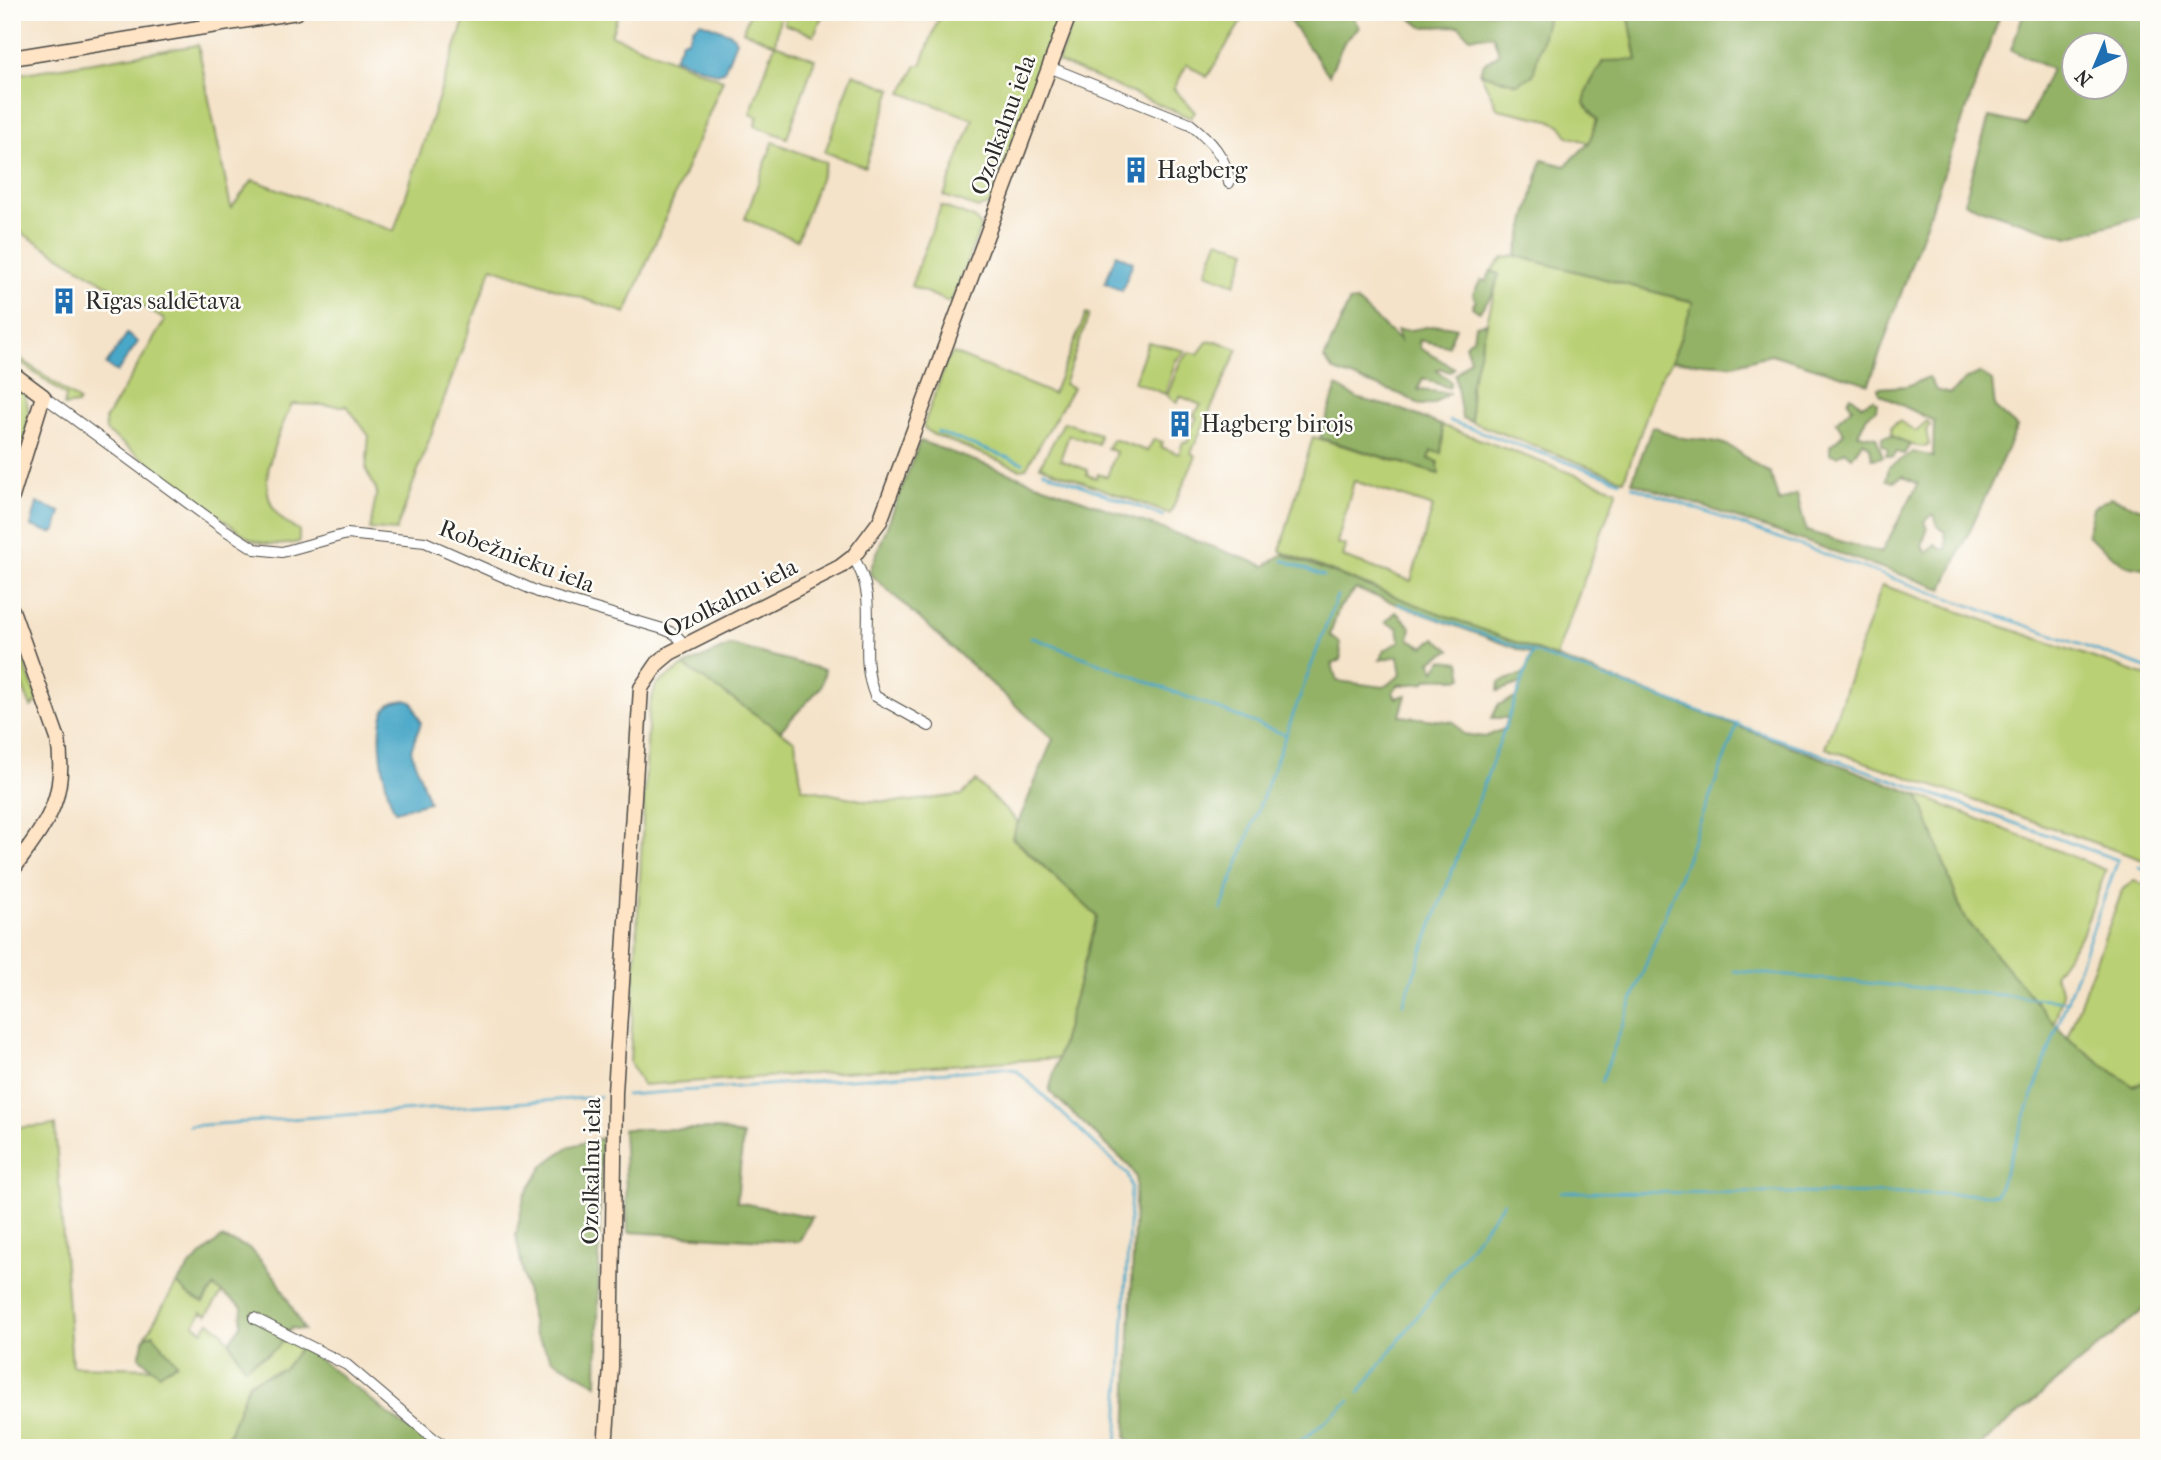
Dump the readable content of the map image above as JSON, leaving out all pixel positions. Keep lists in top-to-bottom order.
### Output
{
  "streets": {
    "street": ["Ozolkalnu iela", "Robežnieku iela"]
  },
  "crossings": [
    ["Ozolkalnu iela", "Robežnieku iela"]
  ],
  "places": {
    "building": ["Hagberg", "Rīgas saldētava", "Hagberg birojs"]
  },
  "north": "bottom left"
}
